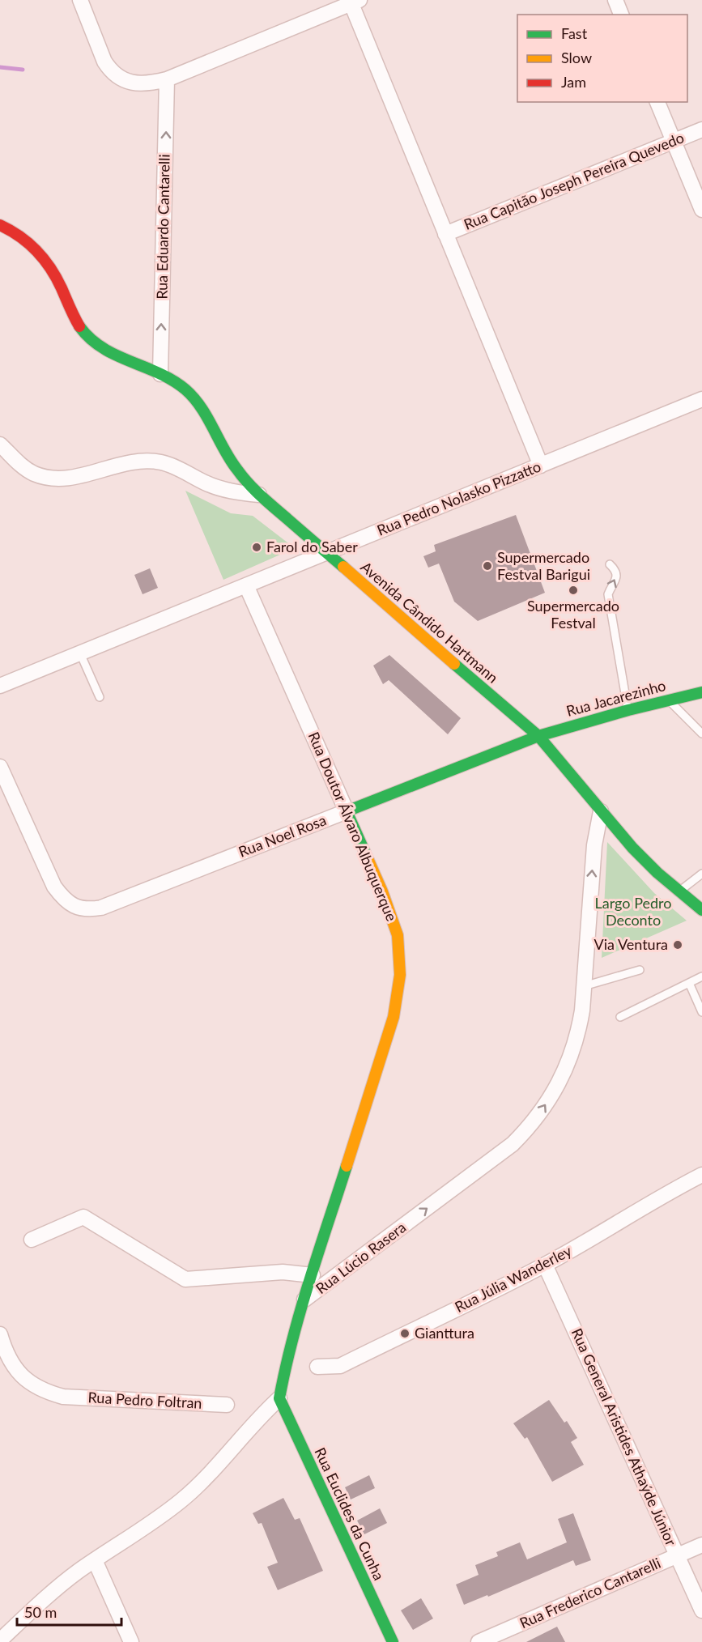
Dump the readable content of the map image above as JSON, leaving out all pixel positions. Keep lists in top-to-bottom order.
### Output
{
  "streets": {
    "main road": [
      "Avenida Cândido Hartmann",
      "Rua Jacarezinho",
      "Rua Doutor Álvaro Albuquerque",
      "Rua Noel Rosa",
      "Rua Lúcio Rasera",
      "Rua Euclides da Cunha"
    ],
    "street": [
      "Rua Capitão Joseph Pereira Quevedo",
      "Rua Eduardo Cantarelli",
      "Rua Pedro Nolasko Pizzatto",
      "Rua Júlia Wanderley",
      "Rua Pedro Foltran",
      "Rua General Aristides Athaýde Júnior",
      "Rua Frederico Cantarelli"
    ]
  },
  "crossings": [
    ["Rua Eduardo Cantarelli", "Avenida Cândido Hartmann"],
    ["Rua Pedro Nolasko Pizzatto", "Avenida Cândido Hartmann"],
    ["Rua Pedro Nolasko Pizzatto", "Rua Doutor Álvaro Albuquerque"],
    ["Avenida Cândido Hartmann", "Rua Jacarezinho"],
    ["Avenida Cândido Hartmann", "Rua Noel Rosa"],
    ["Avenida Cândido Hartmann", "Rua Lúcio Rasera"],
    ["Rua Jacarezinho", "Rua Noel Rosa"],
    ["Rua Doutor Álvaro Albuquerque", "Rua Noel Rosa"],
    ["Rua Doutor Álvaro Albuquerque", "Rua Lúcio Rasera"],
    ["Rua Lúcio Rasera", "Rua Euclides da Cunha"],
    ["Rua Júlia Wanderley", "Rua General Aristides Athaýde Júnior"],
    ["Rua General Aristides Athaýde Júnior", "Rua Frederico Cantarelli"]
  ],
  "one_way": ["Rua Eduardo Cantarelli", "Rua Lúcio Rasera"],
  "parks": ["Largo Pedro Deconto"],
  "places": [
    "Farol do Saber",
    "Supermercado Festval Barigui",
    "Supermercado Festval",
    "Via Ventura",
    "Gianttura"
  ],
  "legend": ["Fast", "Slow", "Jam"],
  "scale_bar": "50 m"
}
